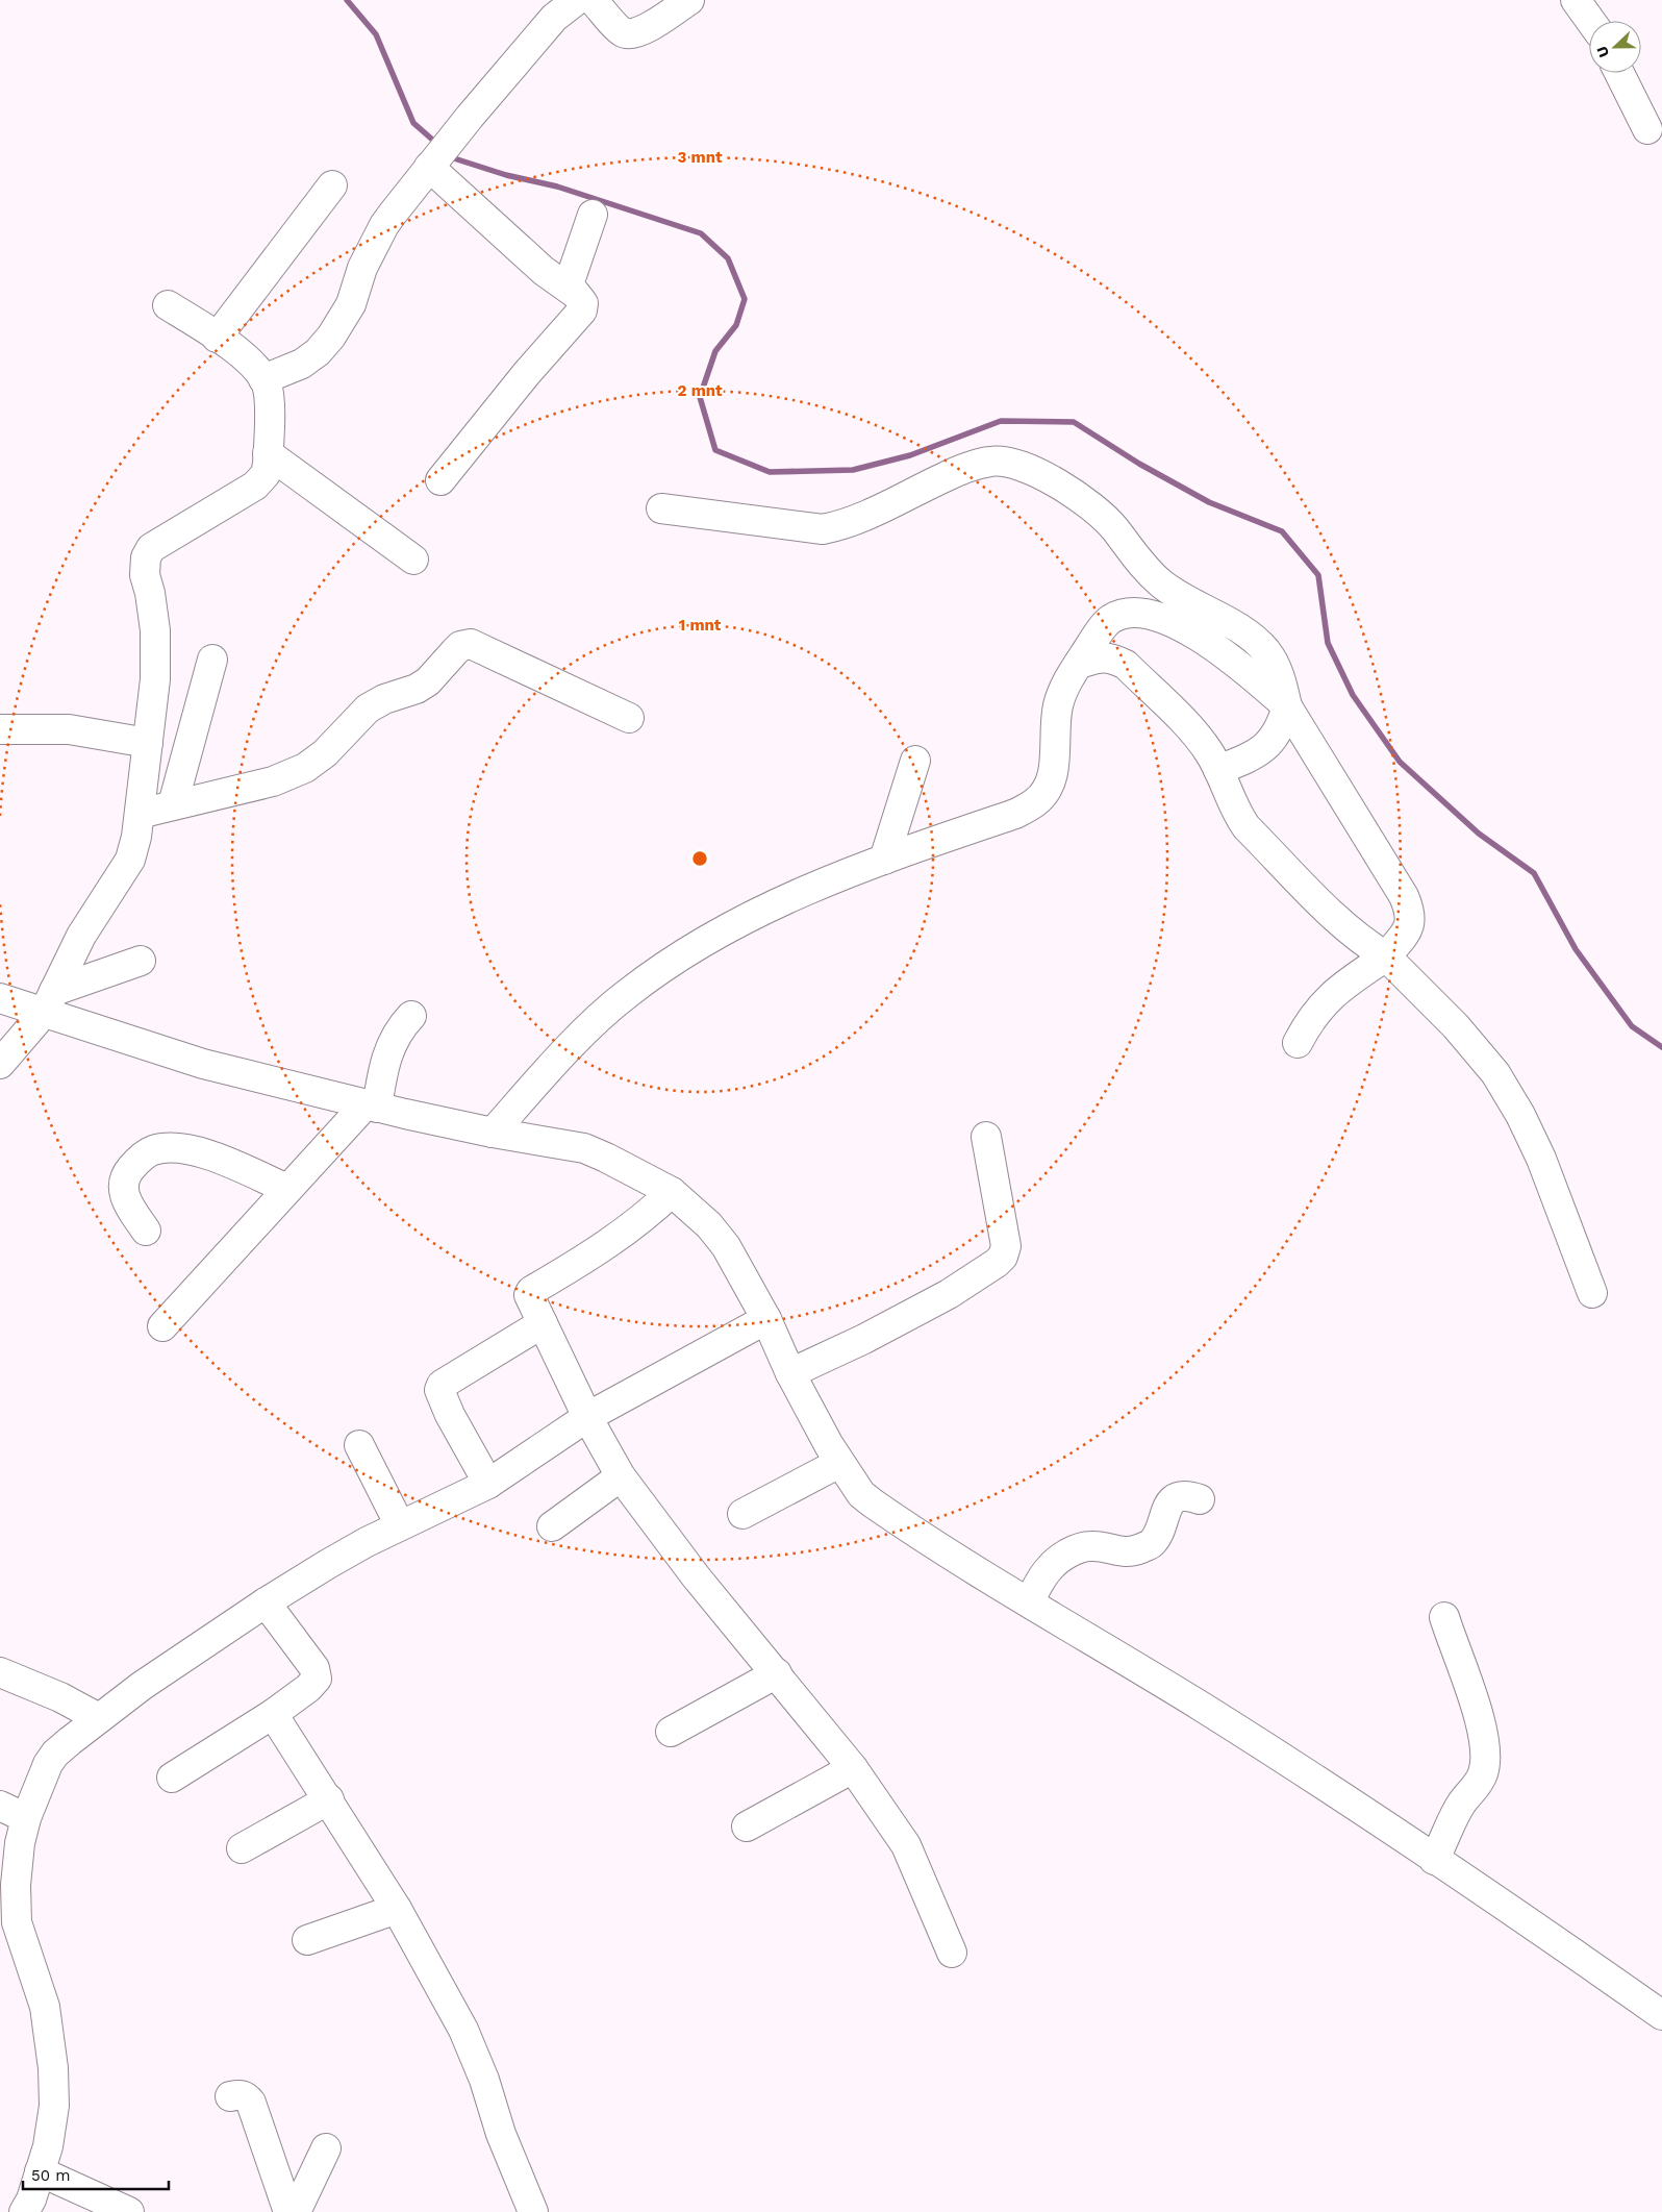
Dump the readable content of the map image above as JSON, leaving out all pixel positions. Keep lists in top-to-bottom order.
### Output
{
  "scale_bar": "50 m",
  "north": "left",
  "rings": ["3 mnt", "2 mnt", "1 mnt"]
}
